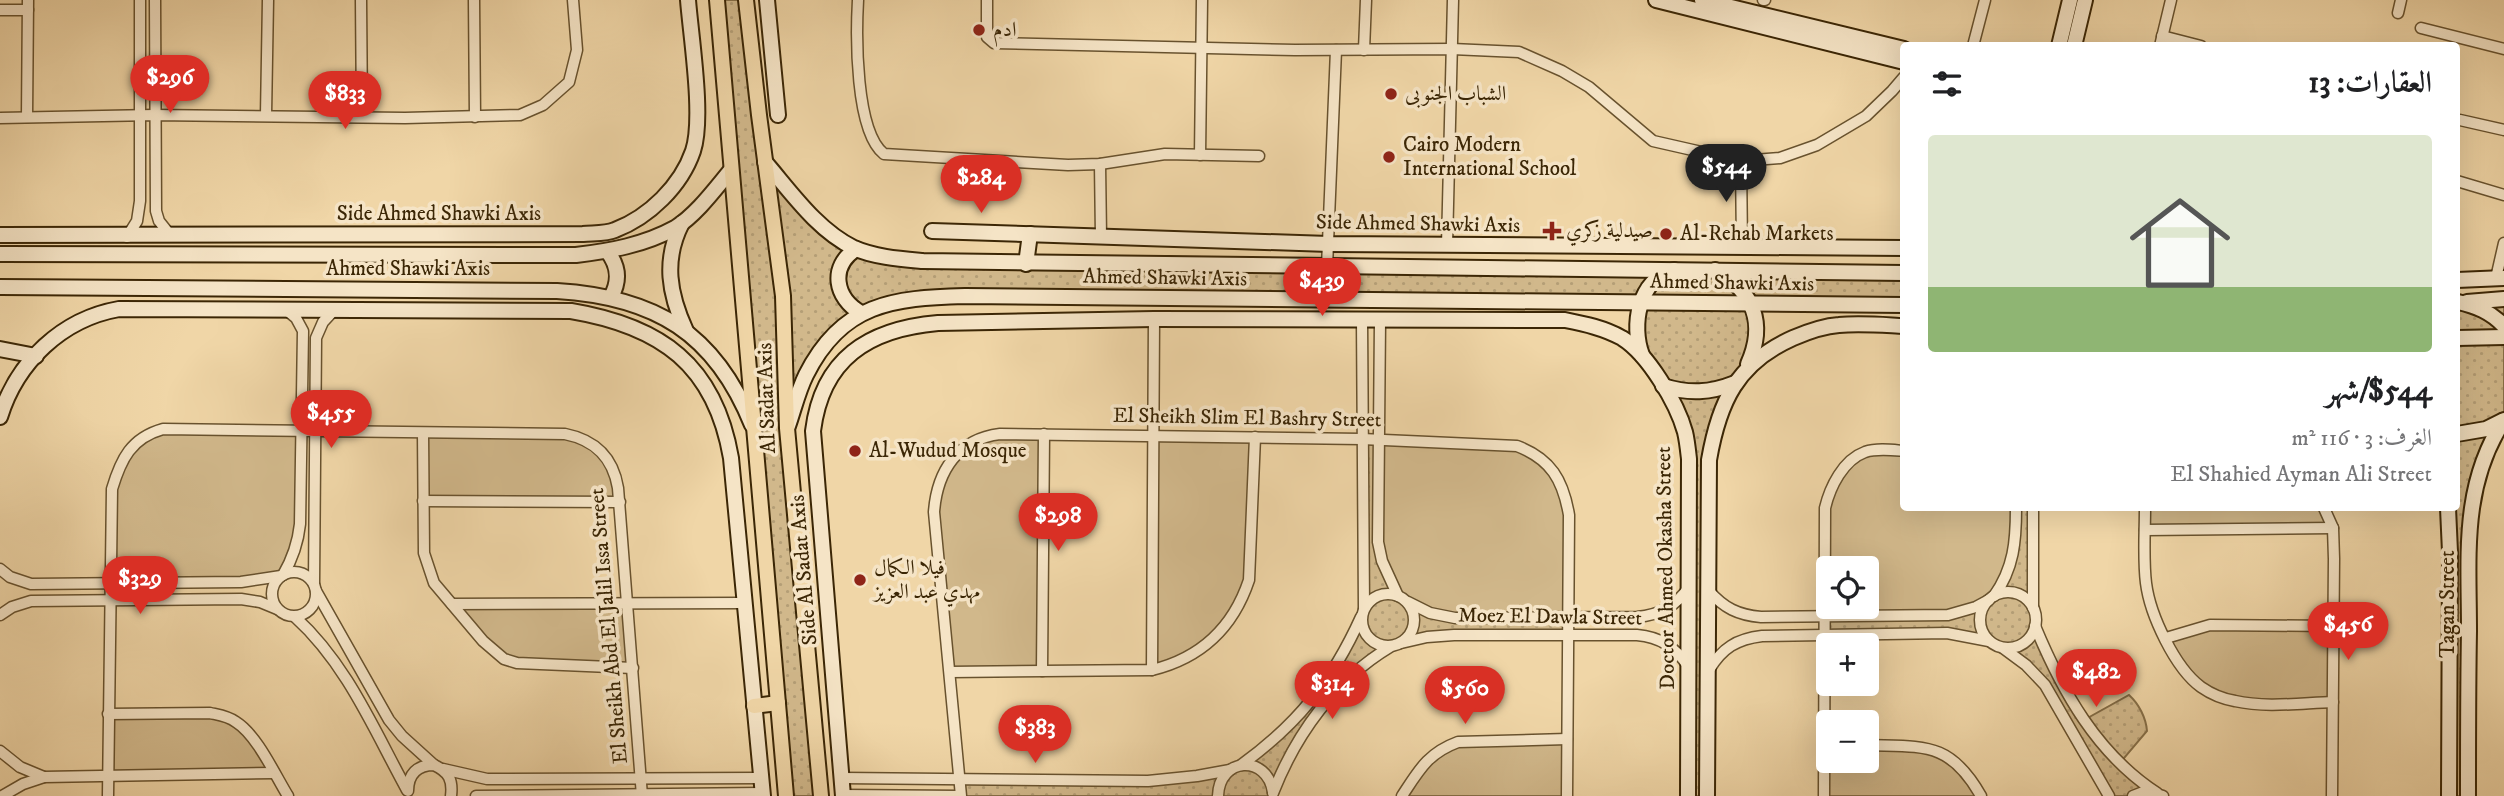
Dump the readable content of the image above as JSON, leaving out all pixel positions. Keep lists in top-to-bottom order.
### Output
{
  "streets": {
    "main road": ["Al Sadat Axis"],
    "street": [
      "Side Ahmed Shawki Axis",
      "Ahmed Shawki Axis",
      "El Sheikh Slim El Bashry Street",
      "Doctor Ahmed Okasha Street",
      "Side Al Sadat Axis",
      "Tagan Street",
      "Moez El Dawla Street",
      "El Sheikh Abd El Jalil Issa Street"
    ]
  },
  "crossings": [
    ["Ahmed Shawki Axis", "Al Sadat Axis"],
    ["Ahmed Shawki Axis", "Doctor Ahmed Okasha Street"],
    ["El Sheikh Slim El Bashry Street", "Moez El Dawla Street"],
    ["Doctor Ahmed Okasha Street", "Moez El Dawla Street"]
  ],
  "places": {
    "other": [
      "ادم",
      "الشباب الجنوبى",
      "Cairo Modern International School",
      "Al-Rehab Markets",
      "Al-Wudud Mosque",
      "فيلا الكمال مهدي عبد العزيز"
    ],
    "health": ["صيدلية زكري"]
  },
  "page": {
    "heading": "العقارات: 13",
    "price": [
      "$296",
      "$833",
      "$544",
      "$284",
      "$439",
      "$455",
      "$298",
      "$329",
      "$456",
      "$482",
      "$314",
      "$560",
      "$383"
    ],
    "list": [
      {
        "name": "$544/شهر",
        "note": "الغرف: 3 · 116 m² · El Shahied Ayman Ali Street"
      }
    ],
    "map_buttons": ["+", "−"]
  }
}
